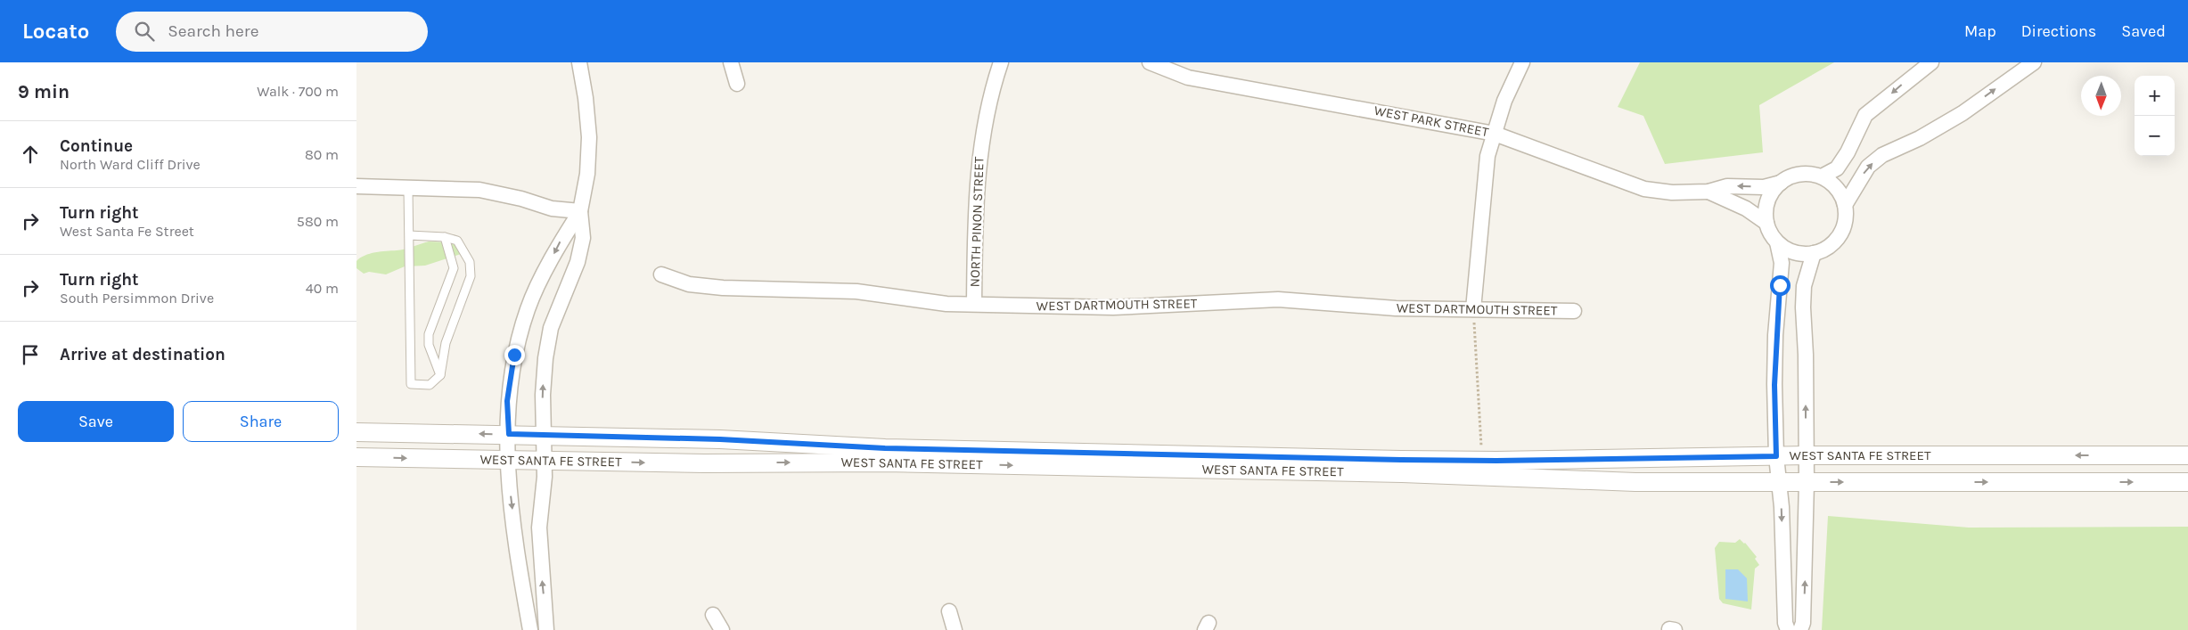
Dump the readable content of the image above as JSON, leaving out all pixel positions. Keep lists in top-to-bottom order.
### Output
{
  "streets": {
    "street": [
      "WEST PARK STREET",
      "NORTH PINON STREET",
      "WEST DARTMOUTH STREET",
      "WEST SANTA FE STREET"
    ]
  },
  "crossings": [
    ["NORTH PINON STREET", "WEST DARTMOUTH STREET"]
  ],
  "north": "bottom",
  "page": {
    "header": "Locato",
    "search": "Search here",
    "nav": ["Map", "Directions", "Saved"],
    "heading": ["9 min", "Walk · 700 m"],
    "map_buttons": ["+", "−"],
    "list": [
      ["Continue", "North Ward Cliff Drive", "80 m"],
      ["Turn right", "West Santa Fe Street", "580 m"],
      ["Turn right", "South Persimmon Drive", "40 m"],
      "Arrive at destination"
    ],
    "buttons": ["Save", "Share"]
  }
}
